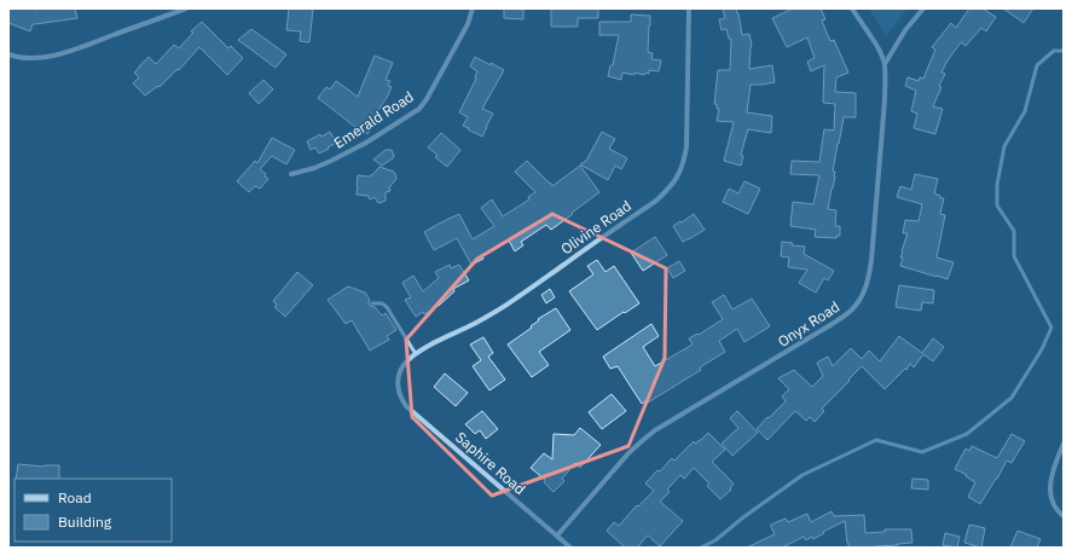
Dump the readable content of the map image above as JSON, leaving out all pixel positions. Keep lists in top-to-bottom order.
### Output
{
  "streets": {
    "street": [
      "Emerald Road",
      "Olivine Road",
      "Onyx Road",
      "Saphire Road"
    ]
  },
  "crossings": [
    ["Olivine Road", "Saphire Road"],
    ["Onyx Road", "Saphire Road"]
  ],
  "legend": ["Road", "Building"]
}
